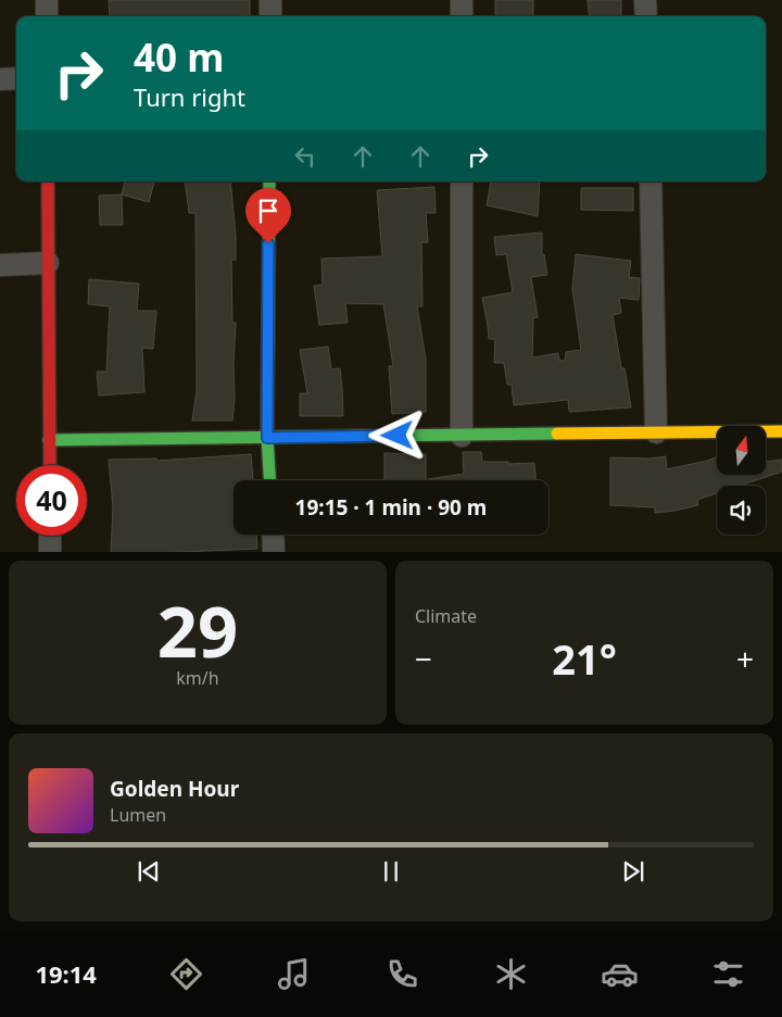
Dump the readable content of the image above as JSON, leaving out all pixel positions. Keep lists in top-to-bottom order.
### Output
{
  "north": "top",
  "page": {
    "turn": ["40 m", "Turn right"],
    "limit": "40",
    "trip": "19:15 · 1 min · 90 m",
    "tile": [
      ["29", "km/h"],
      "Climate"
    ],
    "heat": ["−", "21°", "+"],
    "song": ["Golden Hour", "Lumen"],
    "tabs": "19:14"
  }
}
